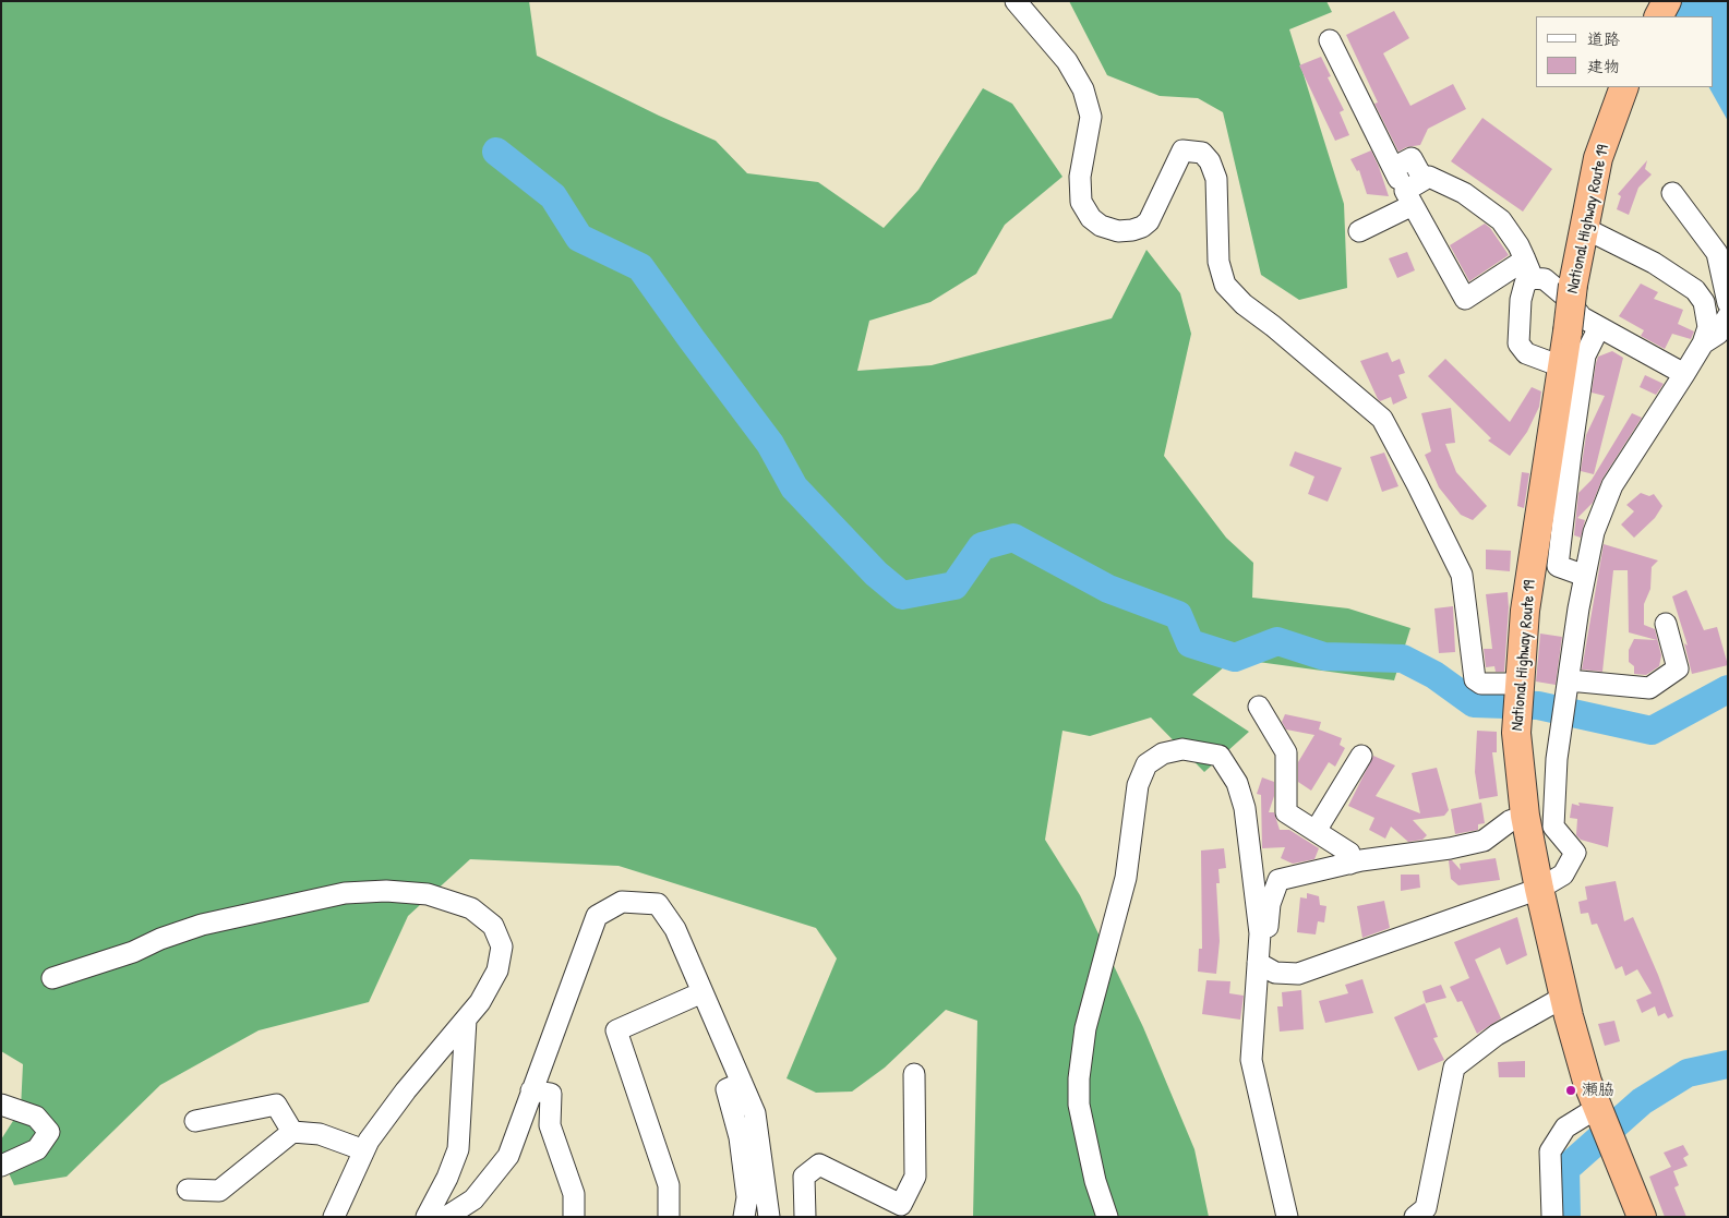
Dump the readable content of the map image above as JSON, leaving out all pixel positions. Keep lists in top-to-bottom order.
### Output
{
  "streets": {
    "highway": ["National Highway Route 19"]
  },
  "places": ["瀬脇"],
  "legend": ["道路", "建物"]
}
